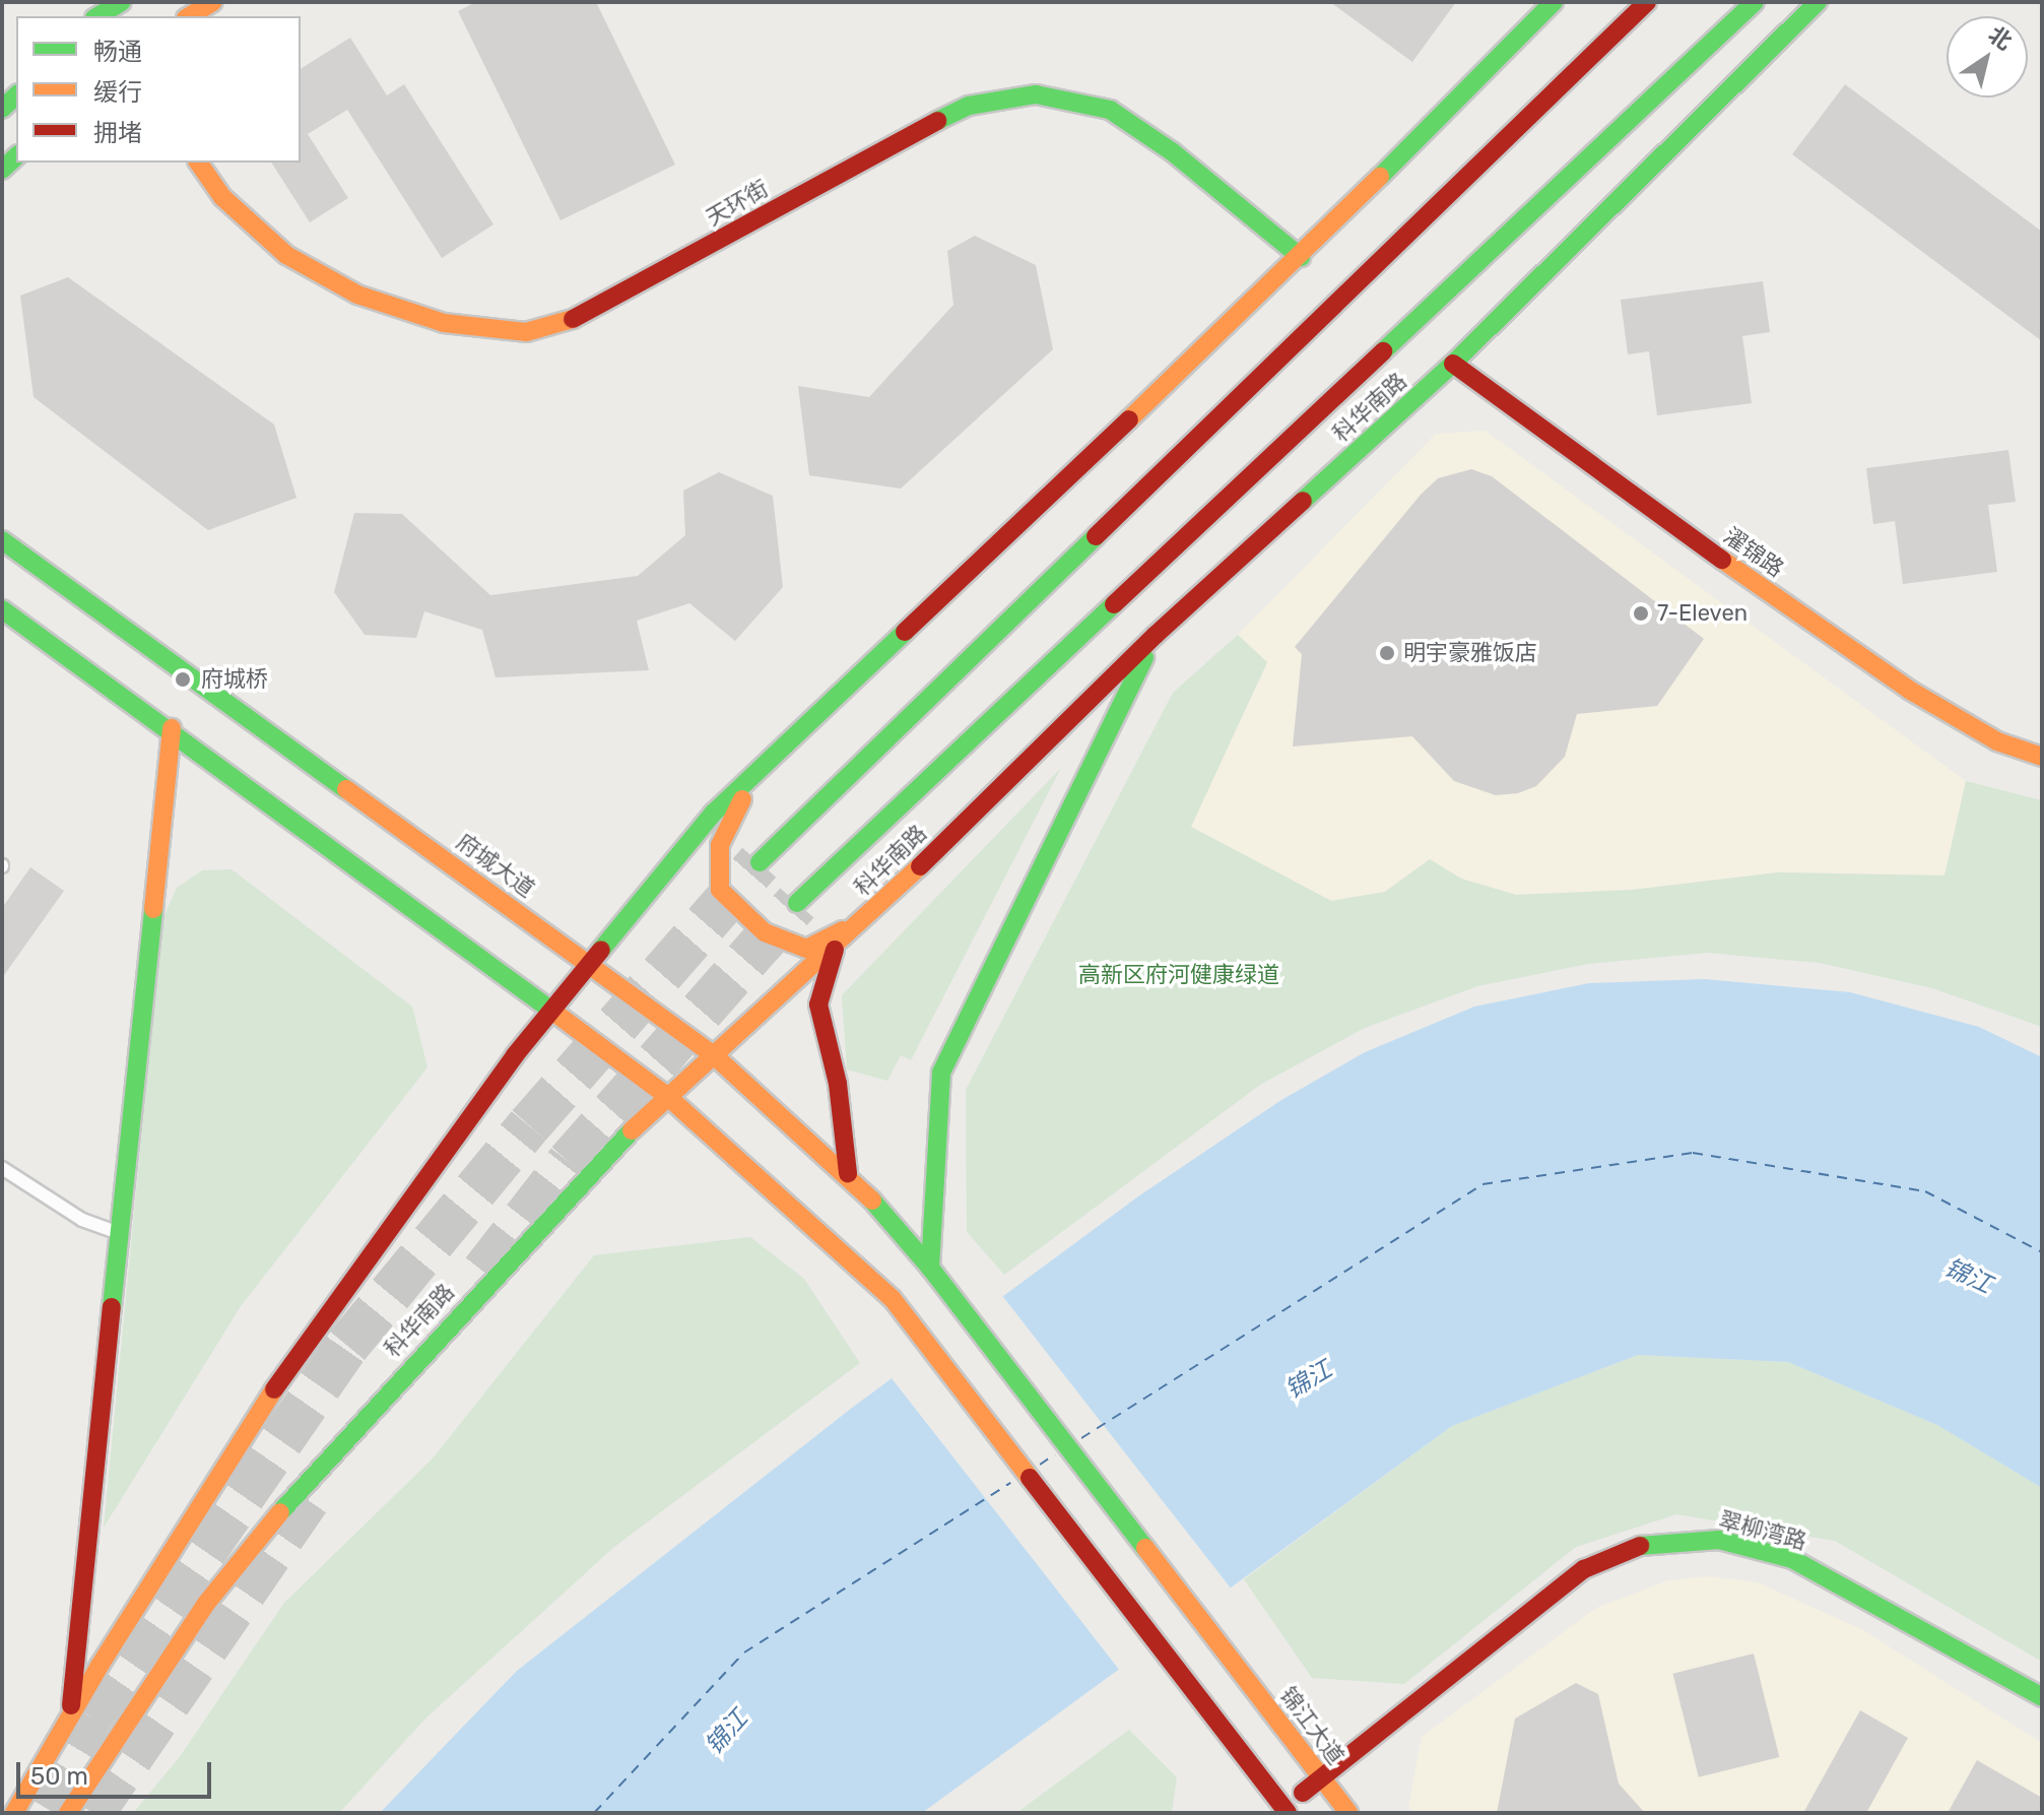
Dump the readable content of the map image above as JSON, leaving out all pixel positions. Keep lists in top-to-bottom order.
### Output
{
  "streets": {
    "main road": [
      "天环街",
      "科华南路",
      "濯锦路",
      "府城大道",
      "翠柳湾路",
      "锦江大道"
    ]
  },
  "crossings": [
    ["科华南路", "濯锦路"],
    ["科华南路", "府城大道"],
    ["府城大道", "锦江大道"],
    ["翠柳湾路", "锦江大道"]
  ],
  "water": ["锦江"],
  "parks": ["高新区府河健康绿道"],
  "places": ["7-Eleven", "明宇豪雅饭店", "府城桥"],
  "legend": ["畅通", "缓行", "拥堵"],
  "scale_bar": "50 m",
  "north": "top right"
}
